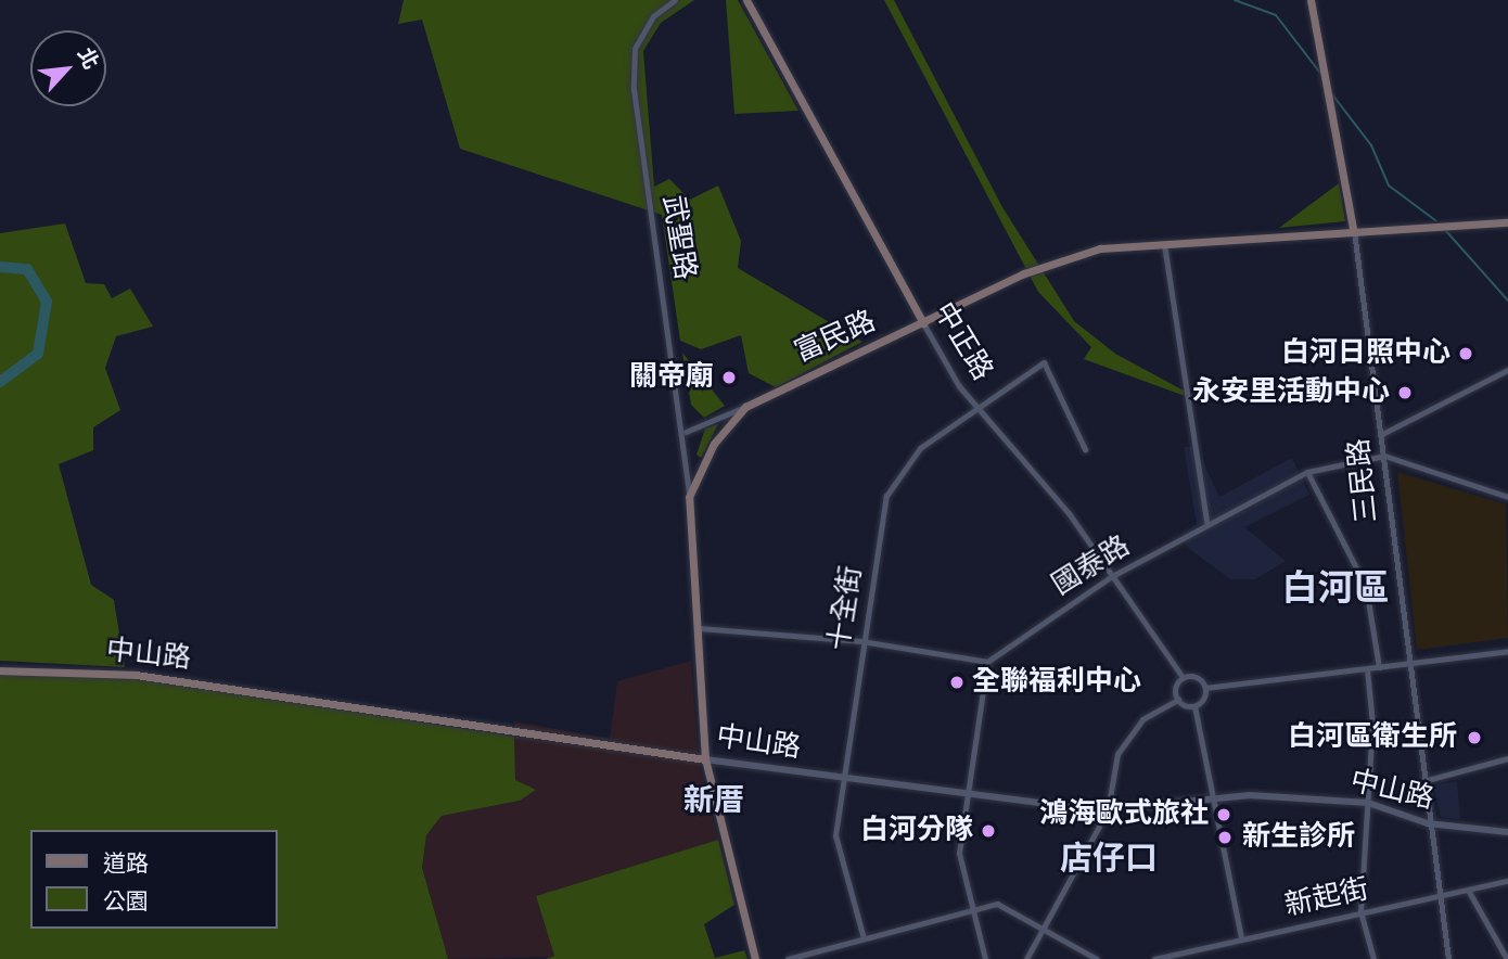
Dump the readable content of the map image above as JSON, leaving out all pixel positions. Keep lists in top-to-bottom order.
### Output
{
  "streets": {
    "main road": [
      "富民路",
      "中正路",
      "三民路",
      "中山路"
    ],
    "street": [
      "武聖路",
      "國泰路",
      "十全街",
      "新起街"
    ]
  },
  "crossings": [
    ["武聖路", "富民路"],
    ["富民路", "中正路"],
    ["富民路", "三民路"],
    ["中正路", "國泰路"],
    ["中正路", "十全街"],
    ["三民路", "國泰路"],
    ["三民路", "中山路"],
    ["三民路", "新起街"],
    ["十全街", "中山路"]
  ],
  "districts": ["白河區", "新厝", "店仔口"],
  "places": [
    "白河日照中心",
    "關帝廟",
    "永安里活動中心",
    "全聯福利中心",
    "白河區衛生所",
    "鴻海歐式旅社",
    "白河分隊",
    "新生診所"
  ],
  "legend": ["道路", "公園"],
  "north": "top right"
}
